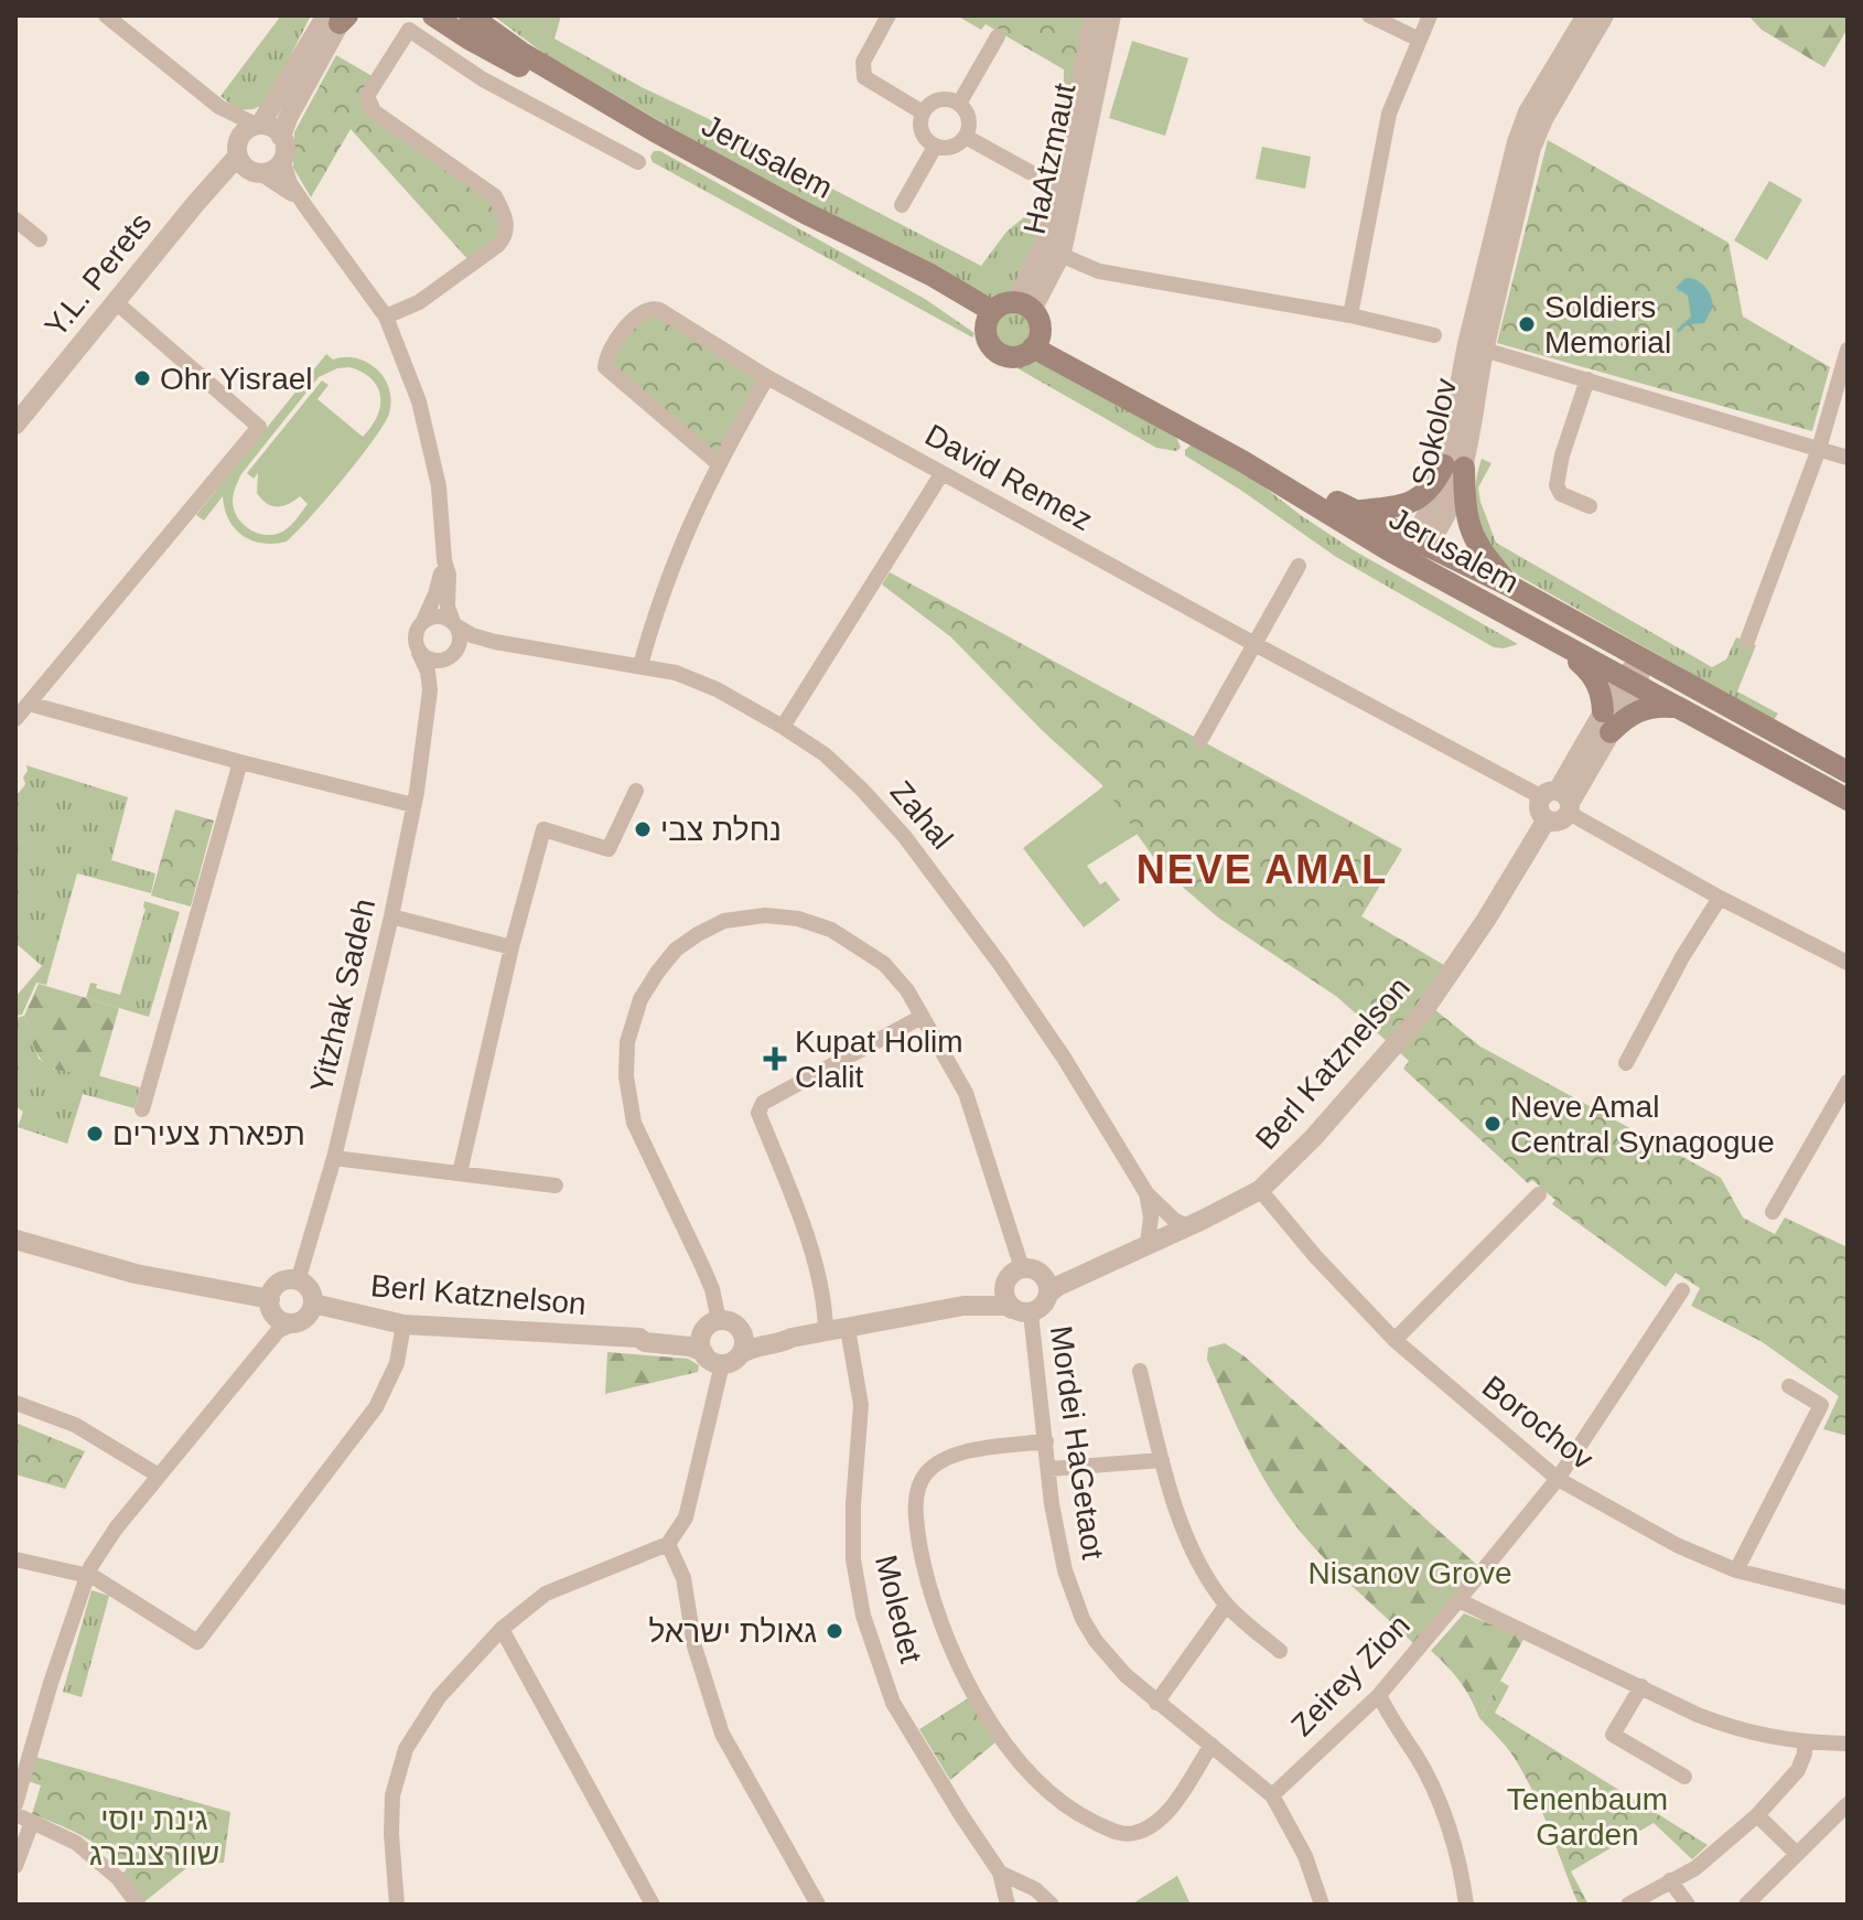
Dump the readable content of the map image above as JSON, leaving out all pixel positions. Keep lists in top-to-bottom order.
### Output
{
  "streets": {
    "main road": ["Jerusalem"],
    "street": [
      "HaAtzmaut",
      "Y.L. Perets",
      "Sokolov",
      "David Remez",
      "Zahal",
      "Yitzhak Sadeh",
      "Berl Katznelson",
      "Borochov",
      "Mordei HaGetaot",
      "Moledet",
      "Zeirey Zion"
    ]
  },
  "crossings": [
    ["Jerusalem", "HaAtzmaut"],
    ["Jerusalem", "Sokolov"],
    ["David Remez", "Berl Katznelson"],
    ["Zahal", "Yitzhak Sadeh"],
    ["Zahal", "Berl Katznelson"],
    ["Yitzhak Sadeh", "Berl Katznelson"],
    ["Berl Katznelson", "Borochov"],
    ["Berl Katznelson", "Mordei HaGetaot"],
    ["Berl Katznelson", "Moledet"],
    ["Borochov", "Zeirey Zion"],
    ["Mordei HaGetaot", "Zeirey Zion"]
  ],
  "districts": ["NEVE AMAL"],
  "parks": ["Nisanov Grove", "Tenenbaum Garden", "גינת יוסי שוורצנברג"],
  "places": {
    "other": [
      "Soldiers Memorial",
      "Ohr Yisrael",
      "נחלת צבי",
      "Neve Amal Central Synagogue",
      "תפארת צעירים",
      "גאולת ישראל"
    ],
    "health": ["Kupat Holim Clalit"]
  }
}
